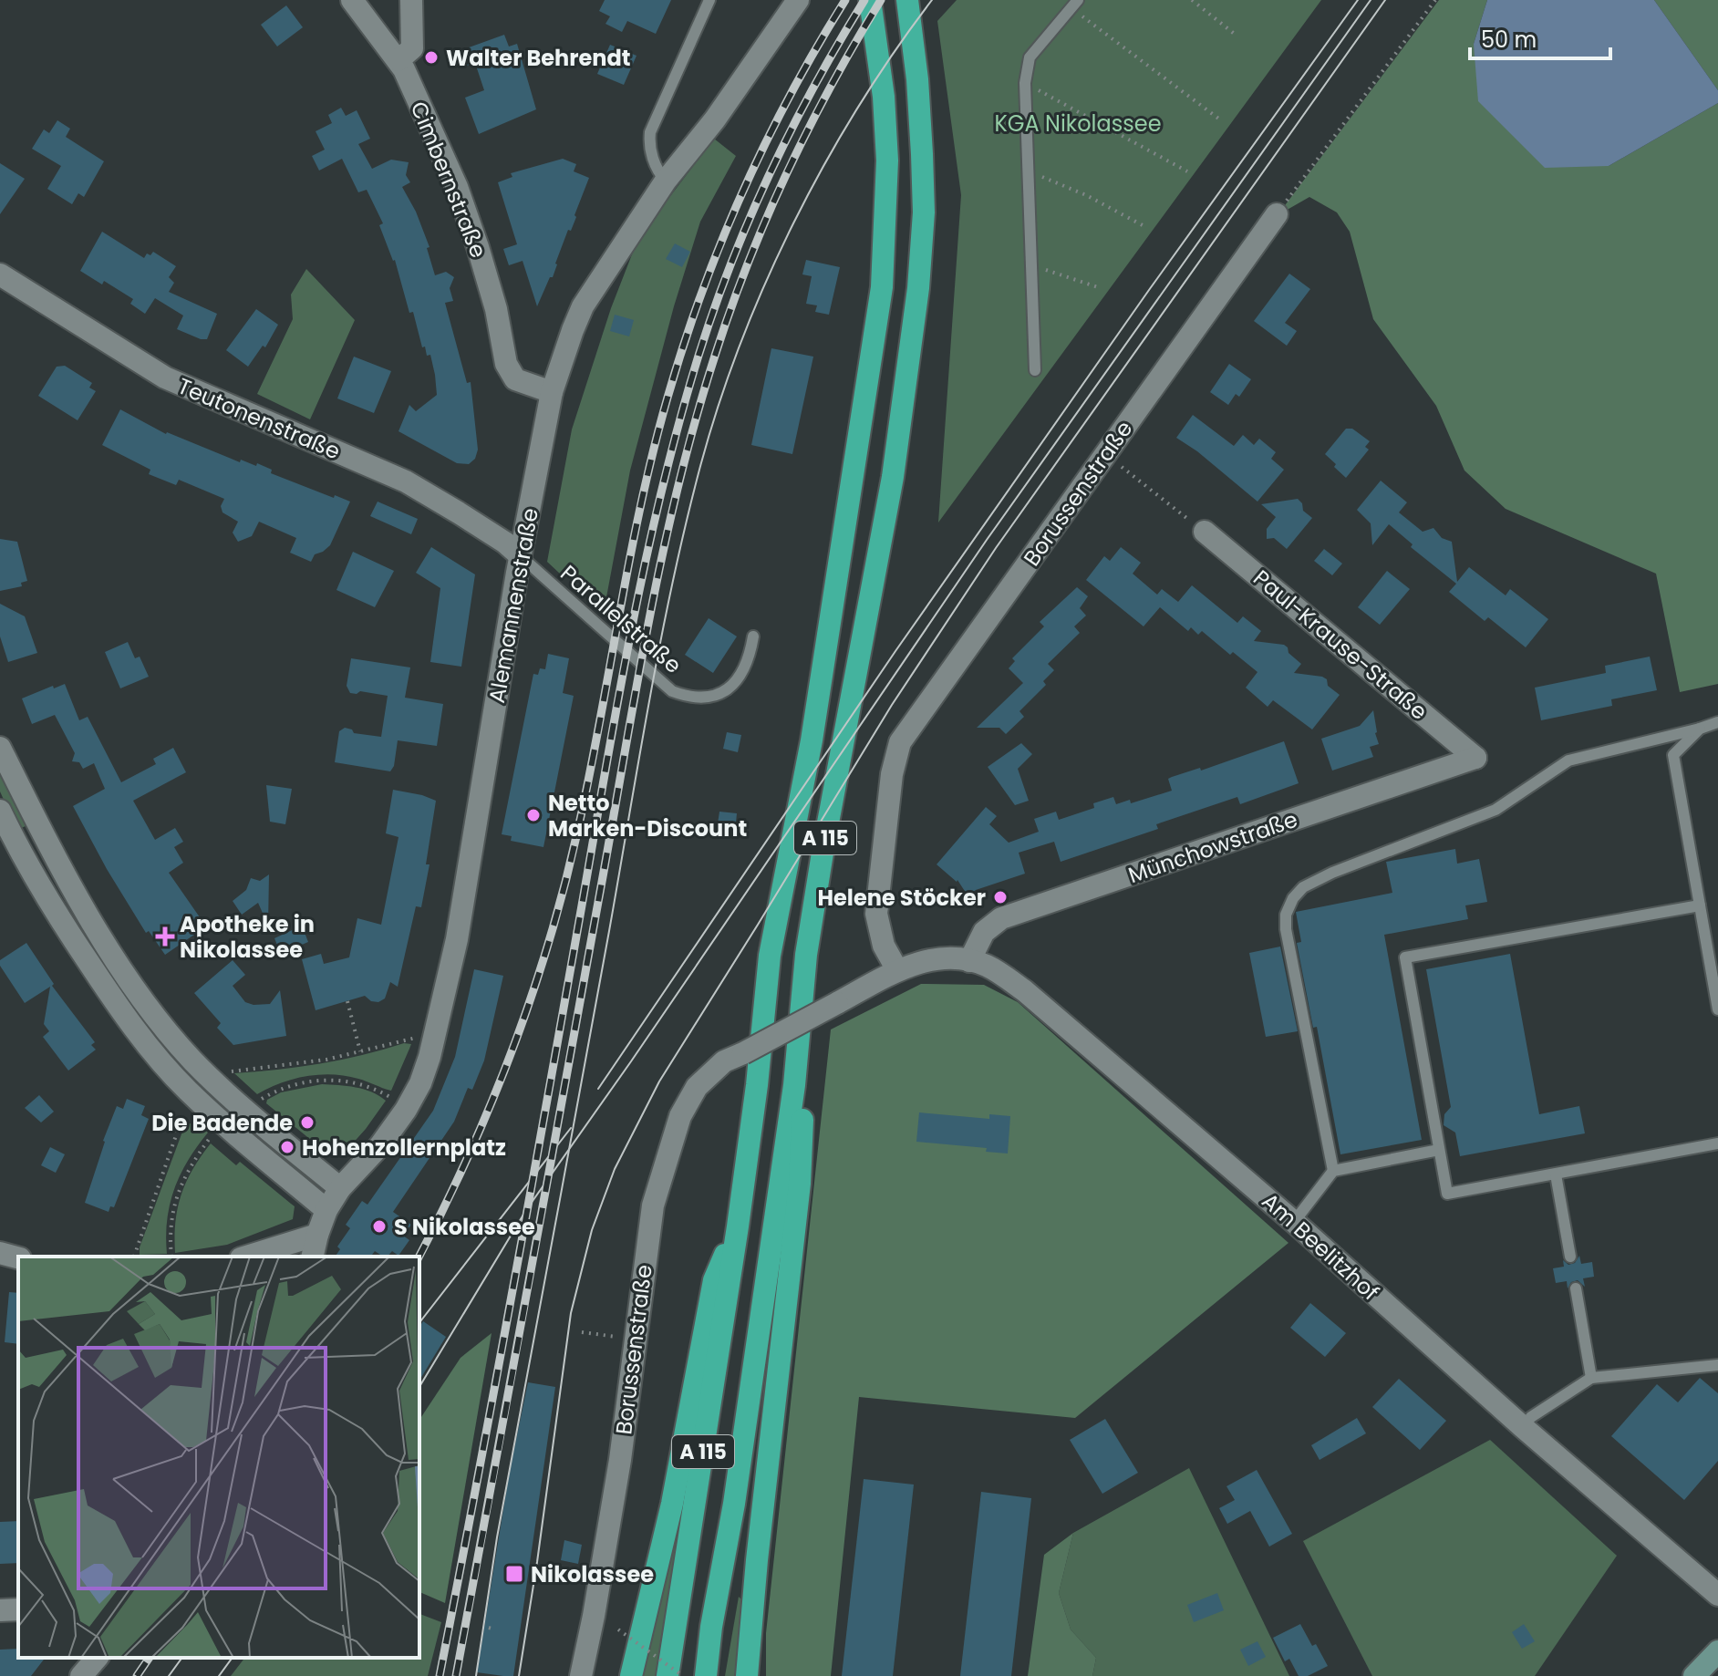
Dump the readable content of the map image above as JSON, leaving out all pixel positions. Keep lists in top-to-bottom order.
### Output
{
  "streets": {
    "highway": ["A 115"],
    "street": [
      "Cimbernstraße",
      "Teutonenstraße",
      "Borussenstraße",
      "Alemannenstraße",
      "Paul-Krause-Straße",
      "Münchowstraße",
      "Am Beelitzhof"
    ],
    "lane": ["Parallelstraße"]
  },
  "crossings": [
    ["Cimbernstraße", "Alemannenstraße"],
    ["Teutonenstraße", "Alemannenstraße"],
    ["Teutonenstraße", "Parallelstraße"],
    ["Borussenstraße", "Am Beelitzhof"],
    ["Alemannenstraße", "Parallelstraße"],
    ["Paul-Krause-Straße", "Münchowstraße"],
    ["Münchowstraße", "Am Beelitzhof"]
  ],
  "parks": ["KGA Nikolassee"],
  "places": {
    "other": [
      "Walter Behrendt",
      "Netto Marken-Discount",
      "Helene Stöcker",
      "Die Badende",
      "Hohenzollernplatz",
      "S Nikolassee"
    ],
    "health": ["Apotheke in Nikolassee"],
    "transit": ["Nikolassee"]
  },
  "scale_bar": "50 m"
}
